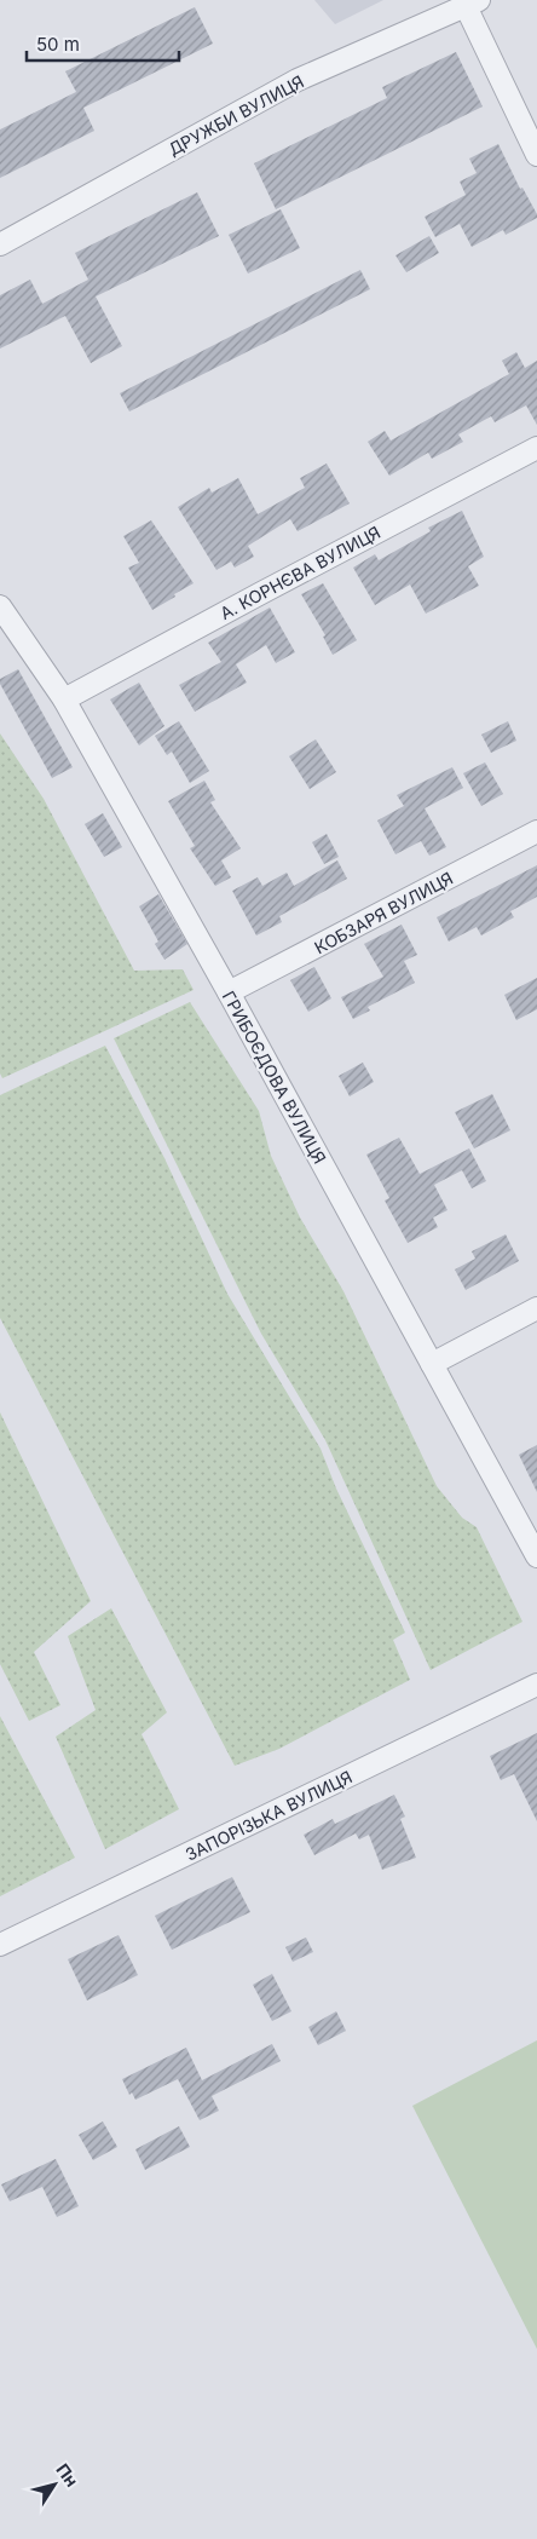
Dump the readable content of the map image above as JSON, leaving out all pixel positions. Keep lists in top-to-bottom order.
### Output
{
  "streets": {
    "street": [
      "ДРУЖБИ ВУЛИЦЯ",
      "А. КОРНЄВА ВУЛИЦЯ",
      "КОБЗАРЯ ВУЛИЦЯ",
      "ГРИБОЄДОВА ВУЛИЦЯ",
      "ЗАПОРІЗЬКА ВУЛИЦЯ"
    ]
  },
  "crossings": [
    ["А. КОРНЄВА ВУЛИЦЯ", "ГРИБОЄДОВА ВУЛИЦЯ"],
    ["КОБЗАРЯ ВУЛИЦЯ", "ГРИБОЄДОВА ВУЛИЦЯ"]
  ],
  "scale_bar": "50 m",
  "north": "top right"
}
